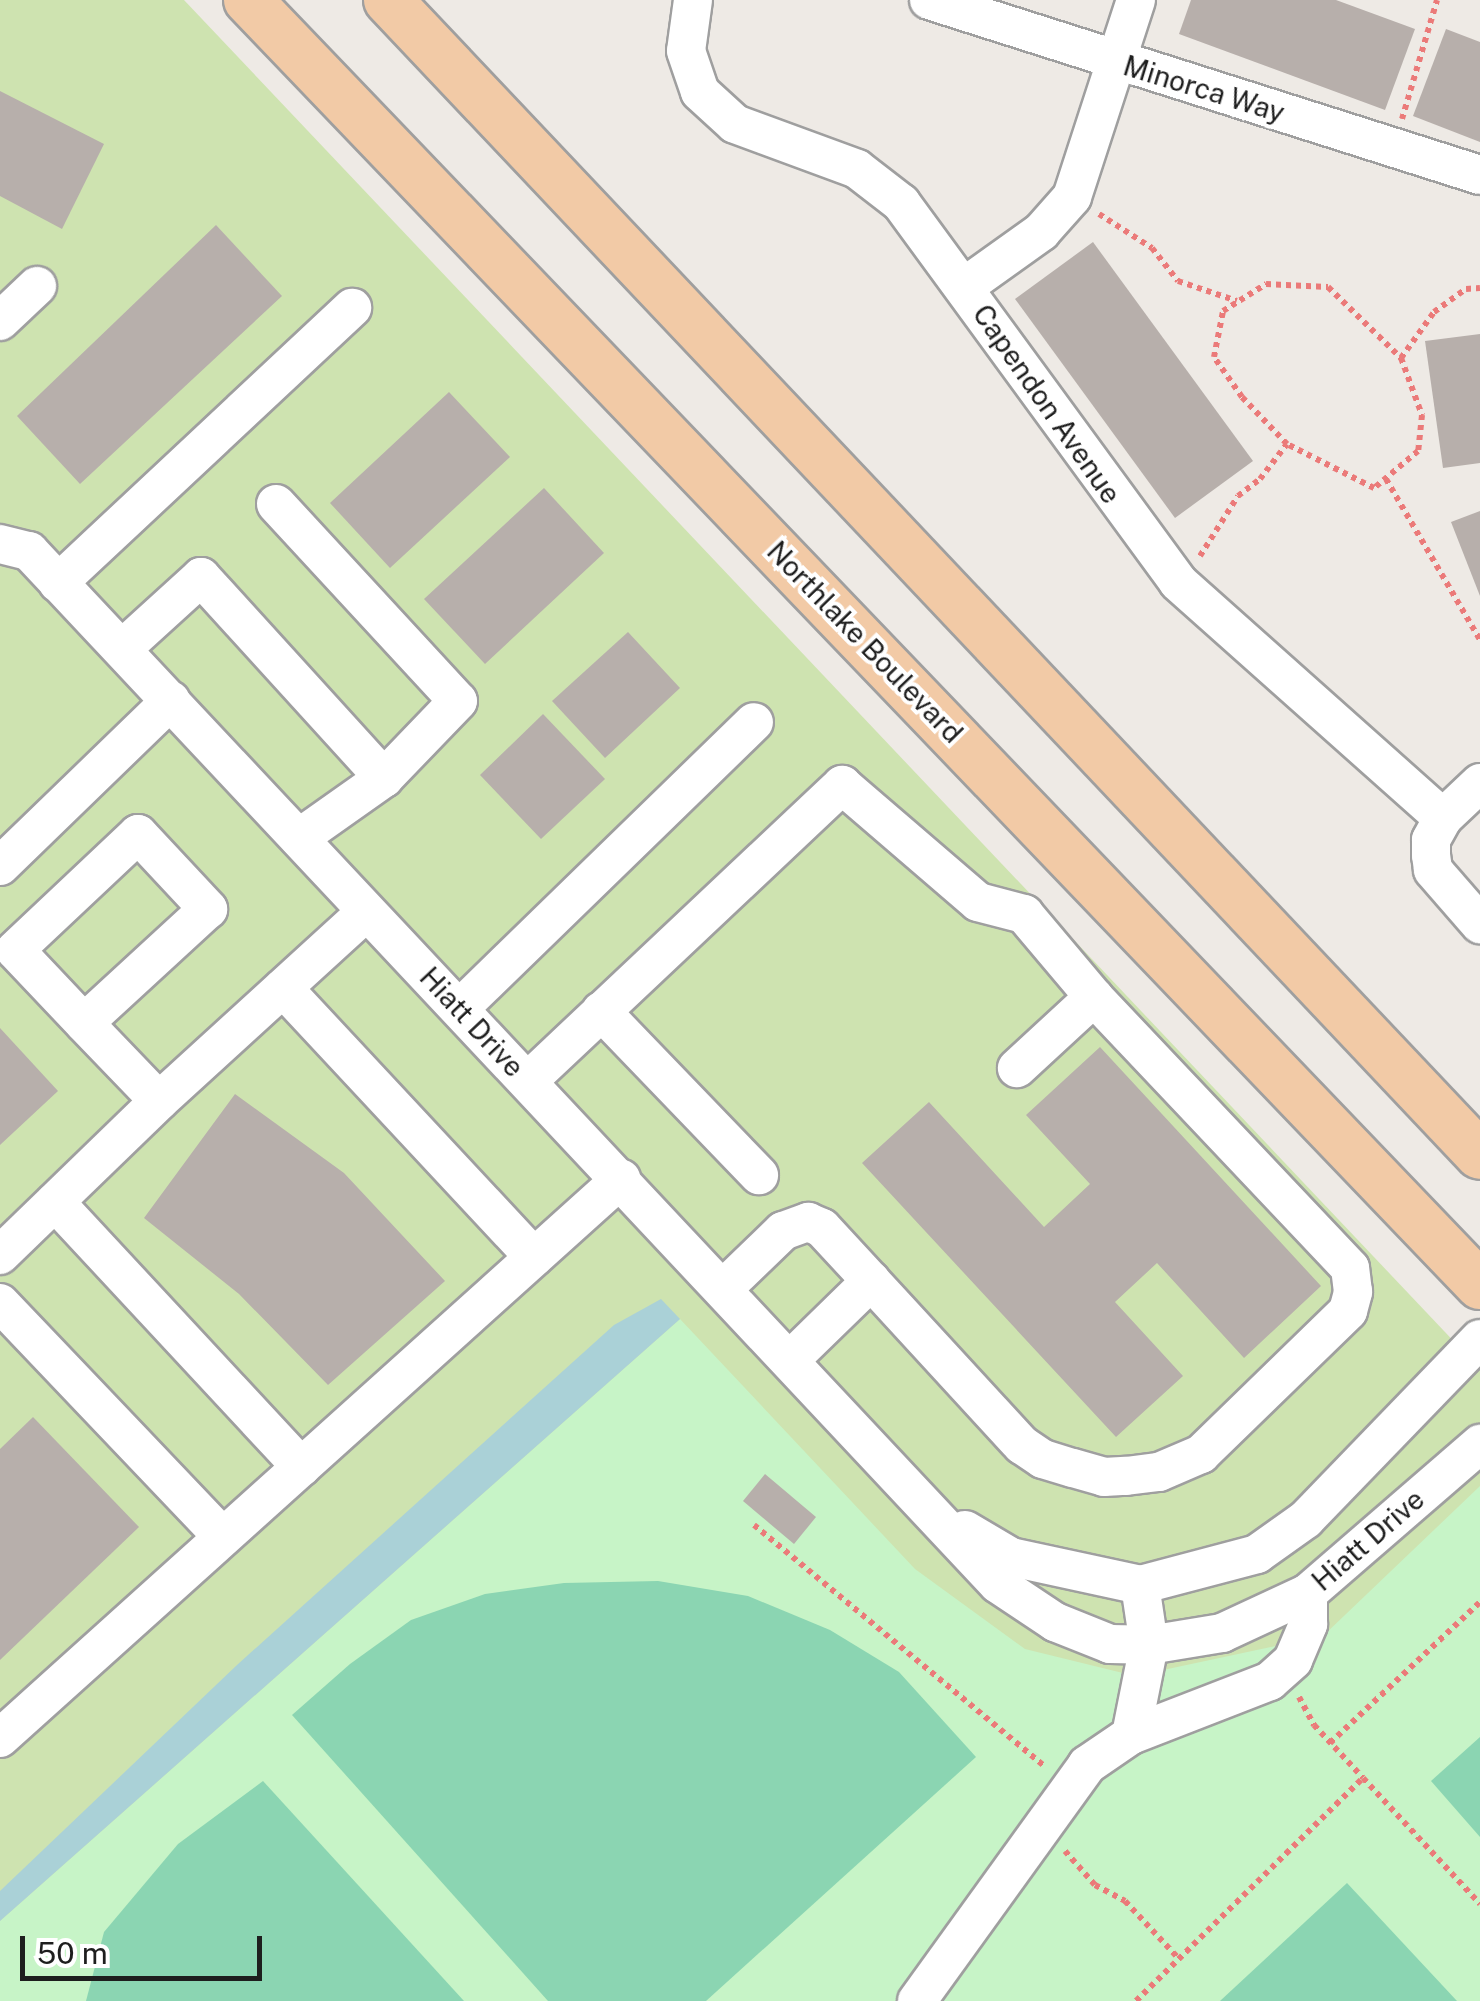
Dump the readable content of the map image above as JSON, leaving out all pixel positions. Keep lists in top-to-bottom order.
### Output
{
  "streets": {
    "main road": ["Northlake Boulevard"],
    "street": ["Minorca Way", "Capendon Avenue", "Hiatt Drive"]
  },
  "scale_bar": "50 m"
}
